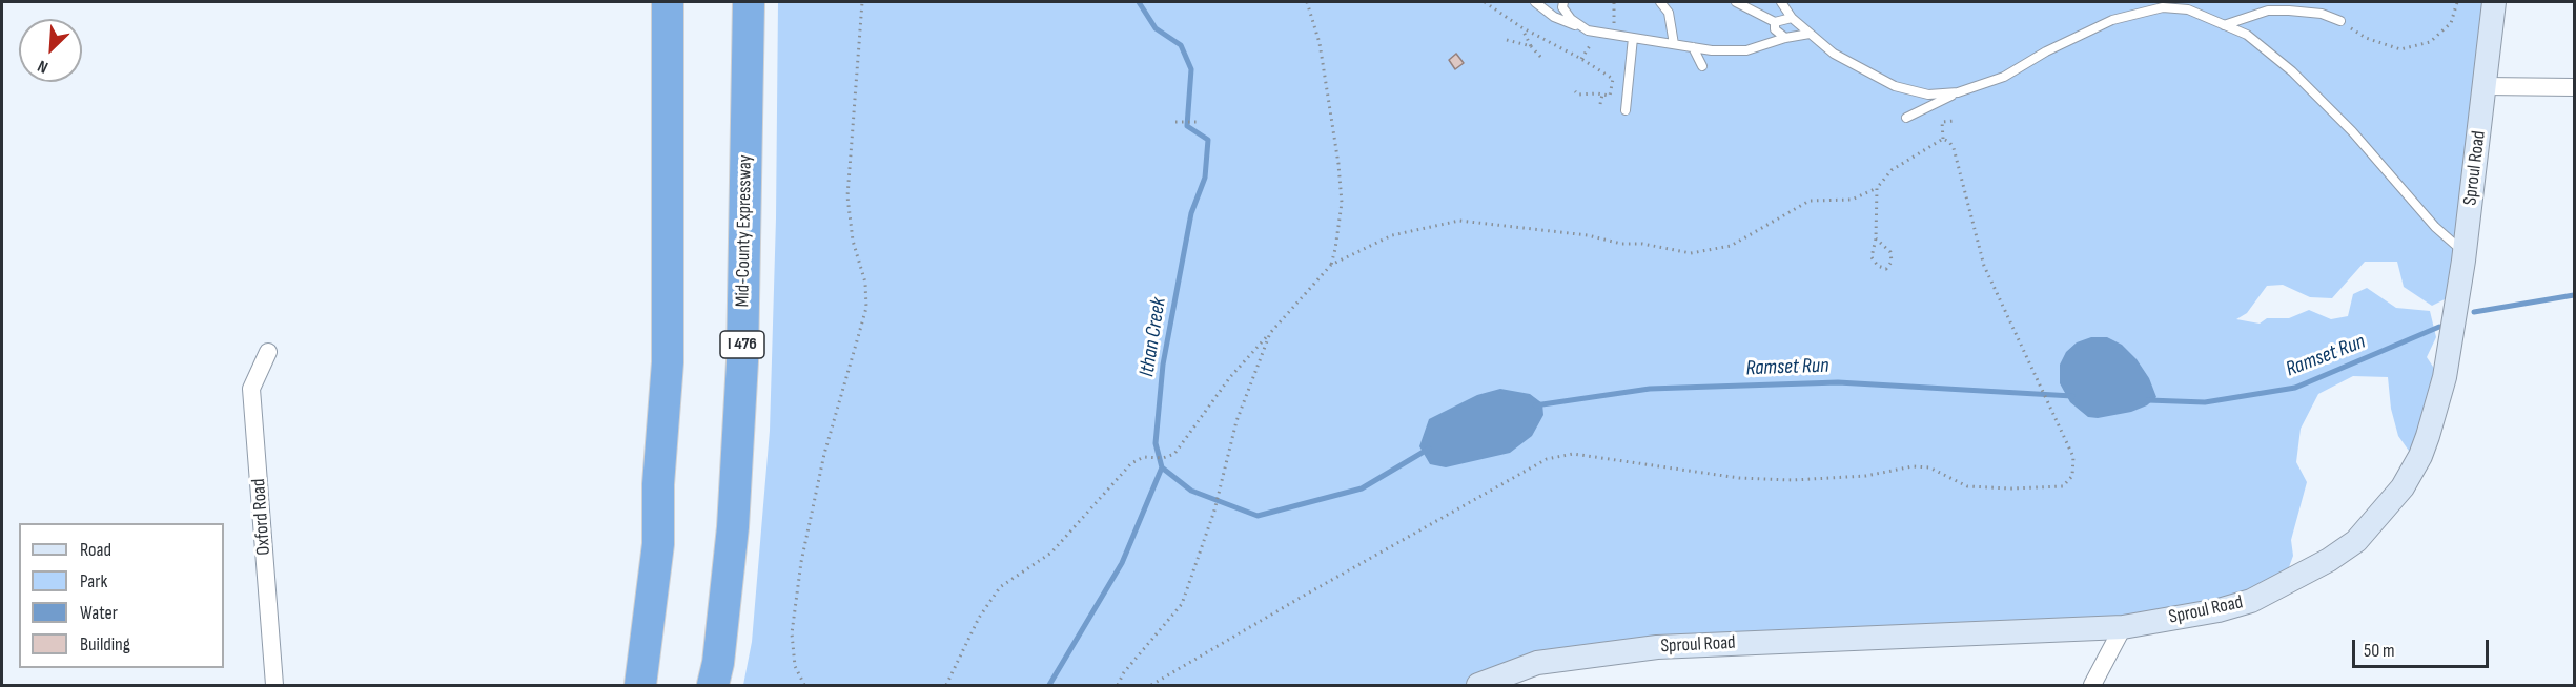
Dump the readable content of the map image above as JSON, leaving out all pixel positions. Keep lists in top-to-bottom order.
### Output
{
  "streets": {
    "highway": ["Mid-County Expressway", "I 476"],
    "main road": ["Sproul Road"],
    "street": ["Oxford Road"]
  },
  "water": ["Ithan Creek", "Ramset Run"],
  "legend": [
    "Road",
    "Park",
    "Water",
    "Building"
  ],
  "scale_bar": "50 m",
  "north": "bottom left"
}
